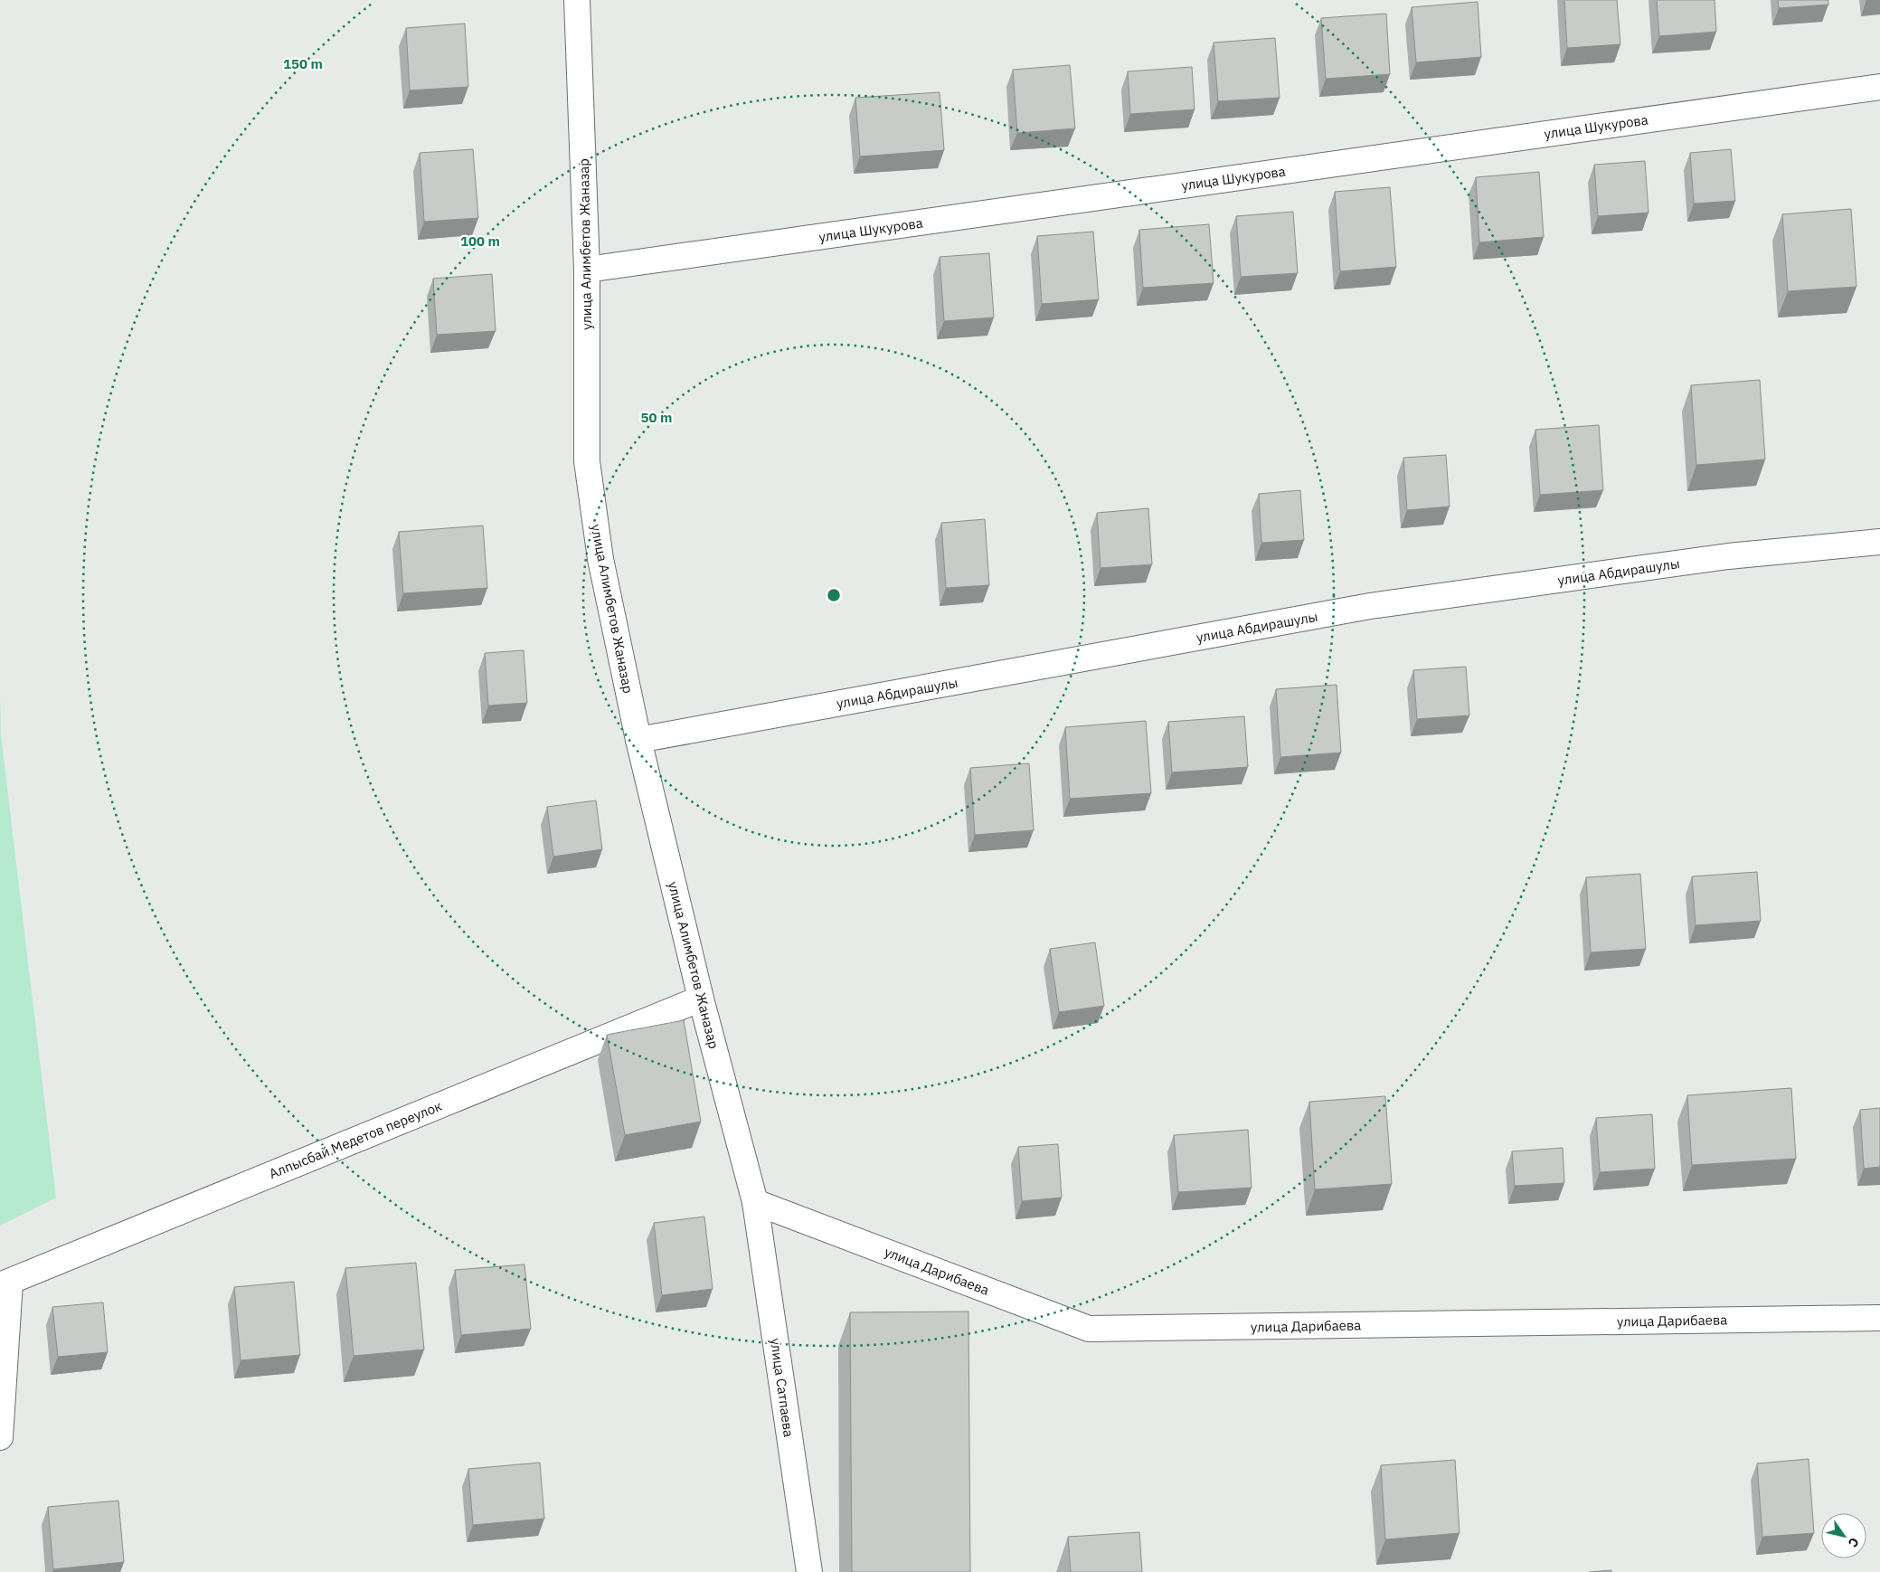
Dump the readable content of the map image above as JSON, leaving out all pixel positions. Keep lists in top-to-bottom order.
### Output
{
  "streets": {
    "street": [
      "улица Шукурова",
      "улица Алимбетов Жаназар",
      "улица Абдирашулы",
      "Алпысбай Медетов переулок",
      "улица Дарибаева",
      "улица Сатпаева"
    ]
  },
  "crossings": [
    ["улица Шукурова", "улица Алимбетов Жаназар"],
    ["улица Алимбетов Жаназар", "улица Абдирашулы"],
    ["улица Алимбетов Жаназар", "Алпысбай Медетов переулок"],
    ["улица Алимбетов Жаназар", "улица Дарибаева"],
    ["улица Алимбетов Жаназар", "улица Сатпаева"],
    ["улица Дарибаева", "улица Сатпаева"]
  ],
  "north": "bottom right",
  "rings": ["150 m", "100 m", "50 m"]
}
